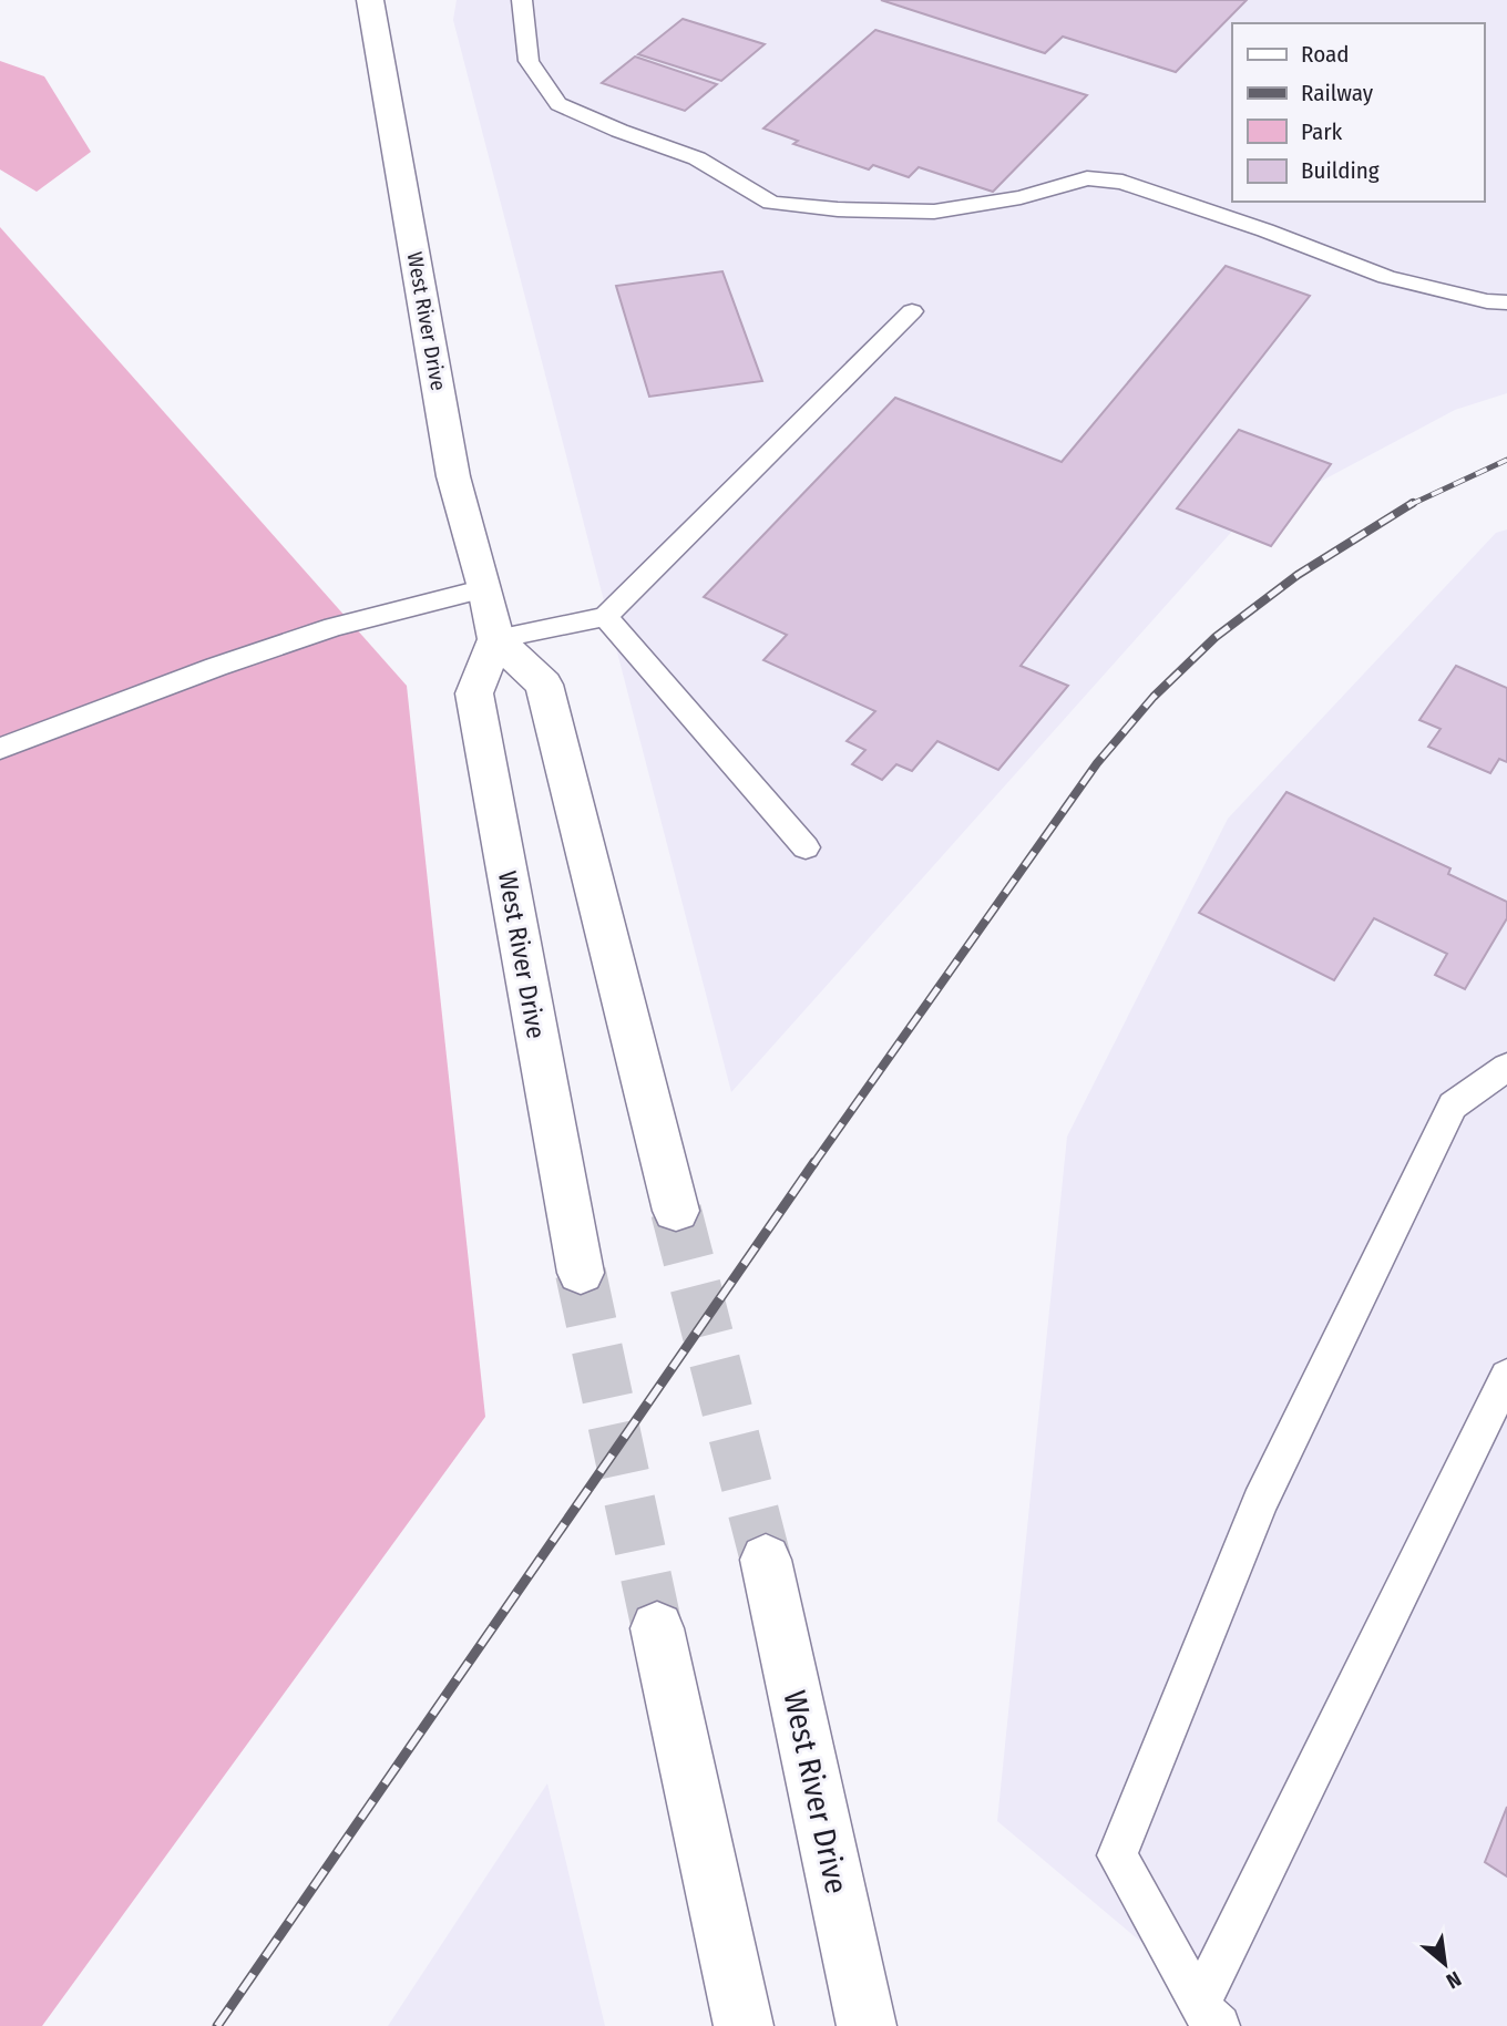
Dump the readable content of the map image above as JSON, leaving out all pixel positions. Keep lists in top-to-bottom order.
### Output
{
  "streets": {
    "main road": ["West River Drive"]
  },
  "legend": [
    "Road",
    "Railway",
    "Park",
    "Building"
  ],
  "north": "bottom right"
}
